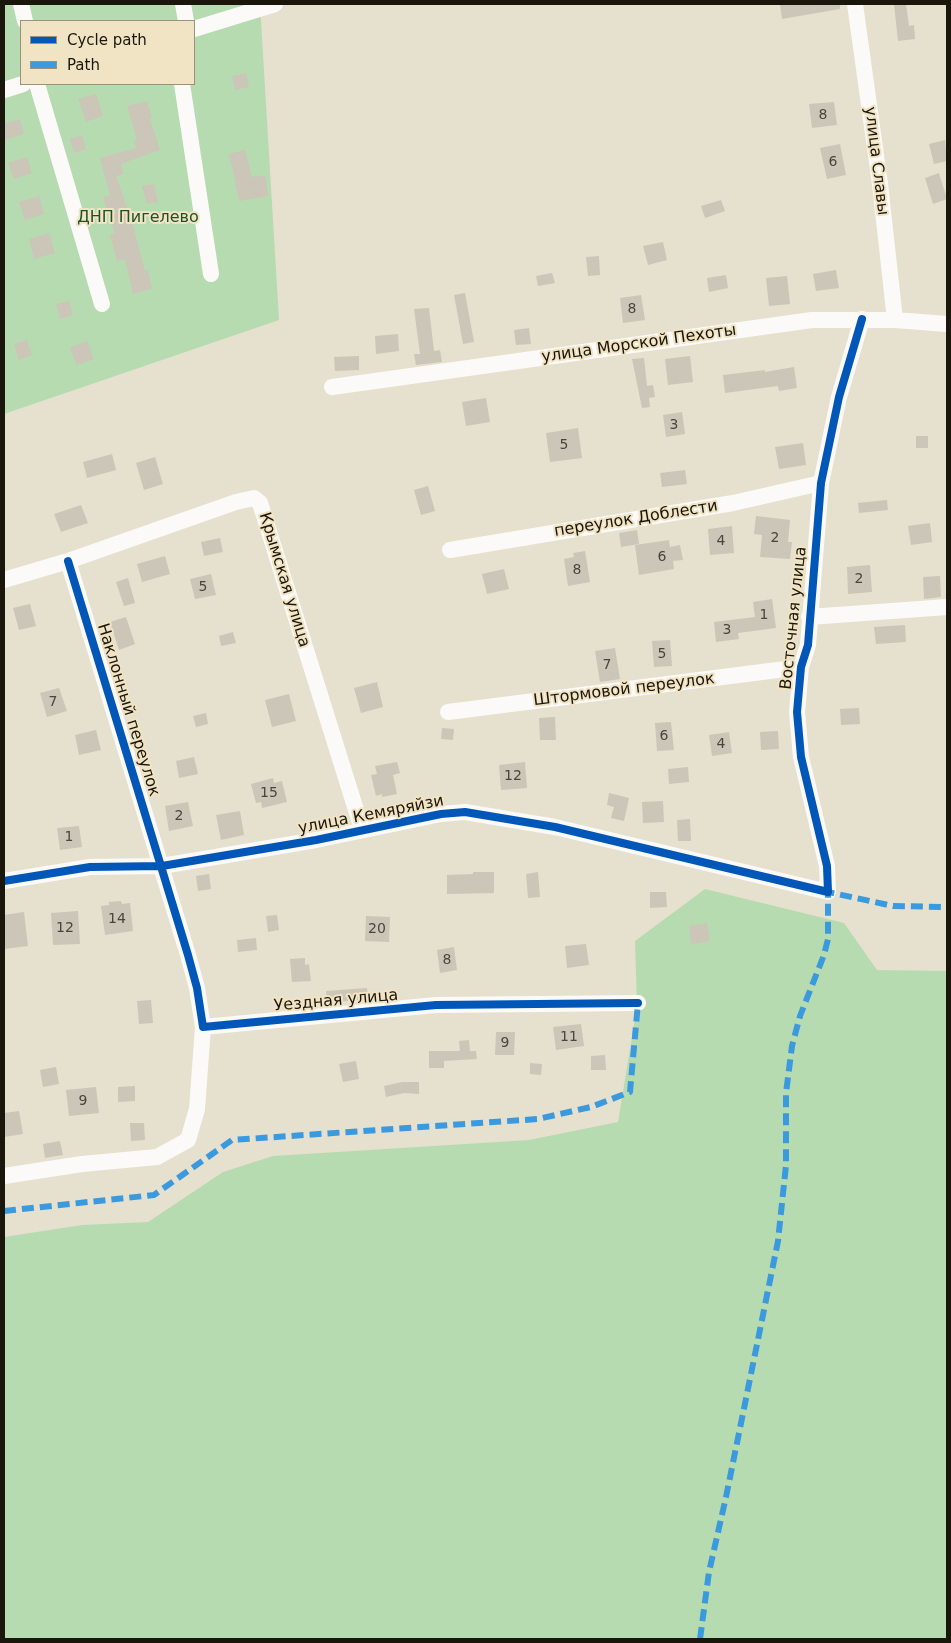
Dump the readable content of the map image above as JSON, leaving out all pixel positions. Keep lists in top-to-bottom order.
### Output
{
  "streets": {
    "street": [
      "улица Славы",
      "улица Морской Пехоты",
      "переулок Доблести",
      "Крымская улица",
      "Восточная улица",
      "Штормовой переулок",
      "Наклонный переулок",
      "улица Кемяряйзи",
      "Уездная улица"
    ]
  },
  "crossings": [
    ["улица Славы", "улица Морской Пехоты"],
    ["улица Морской Пехоты", "Восточная улица"],
    ["переулок Доблести", "Восточная улица"],
    ["Крымская улица", "Наклонный переулок"],
    ["Крымская улица", "улица Кемяряйзи"],
    ["Восточная улица", "Штормовой переулок"],
    ["Восточная улица", "улица Кемяряйзи"],
    ["Наклонный переулок", "улица Кемяряйзи"]
  ],
  "parks": ["ДНП Пигелево"],
  "house_numbers": [
    "8",
    "6",
    "8",
    "3",
    "5",
    "2",
    "4",
    "6",
    "8",
    "2",
    "5",
    "1",
    "3",
    "5",
    "7",
    "7",
    "6",
    "4",
    "12",
    "15",
    "2",
    "1",
    "14",
    "12",
    "20",
    "8",
    "11",
    "9",
    "9"
  ],
  "legend": ["Cycle path", "Path"]
}
